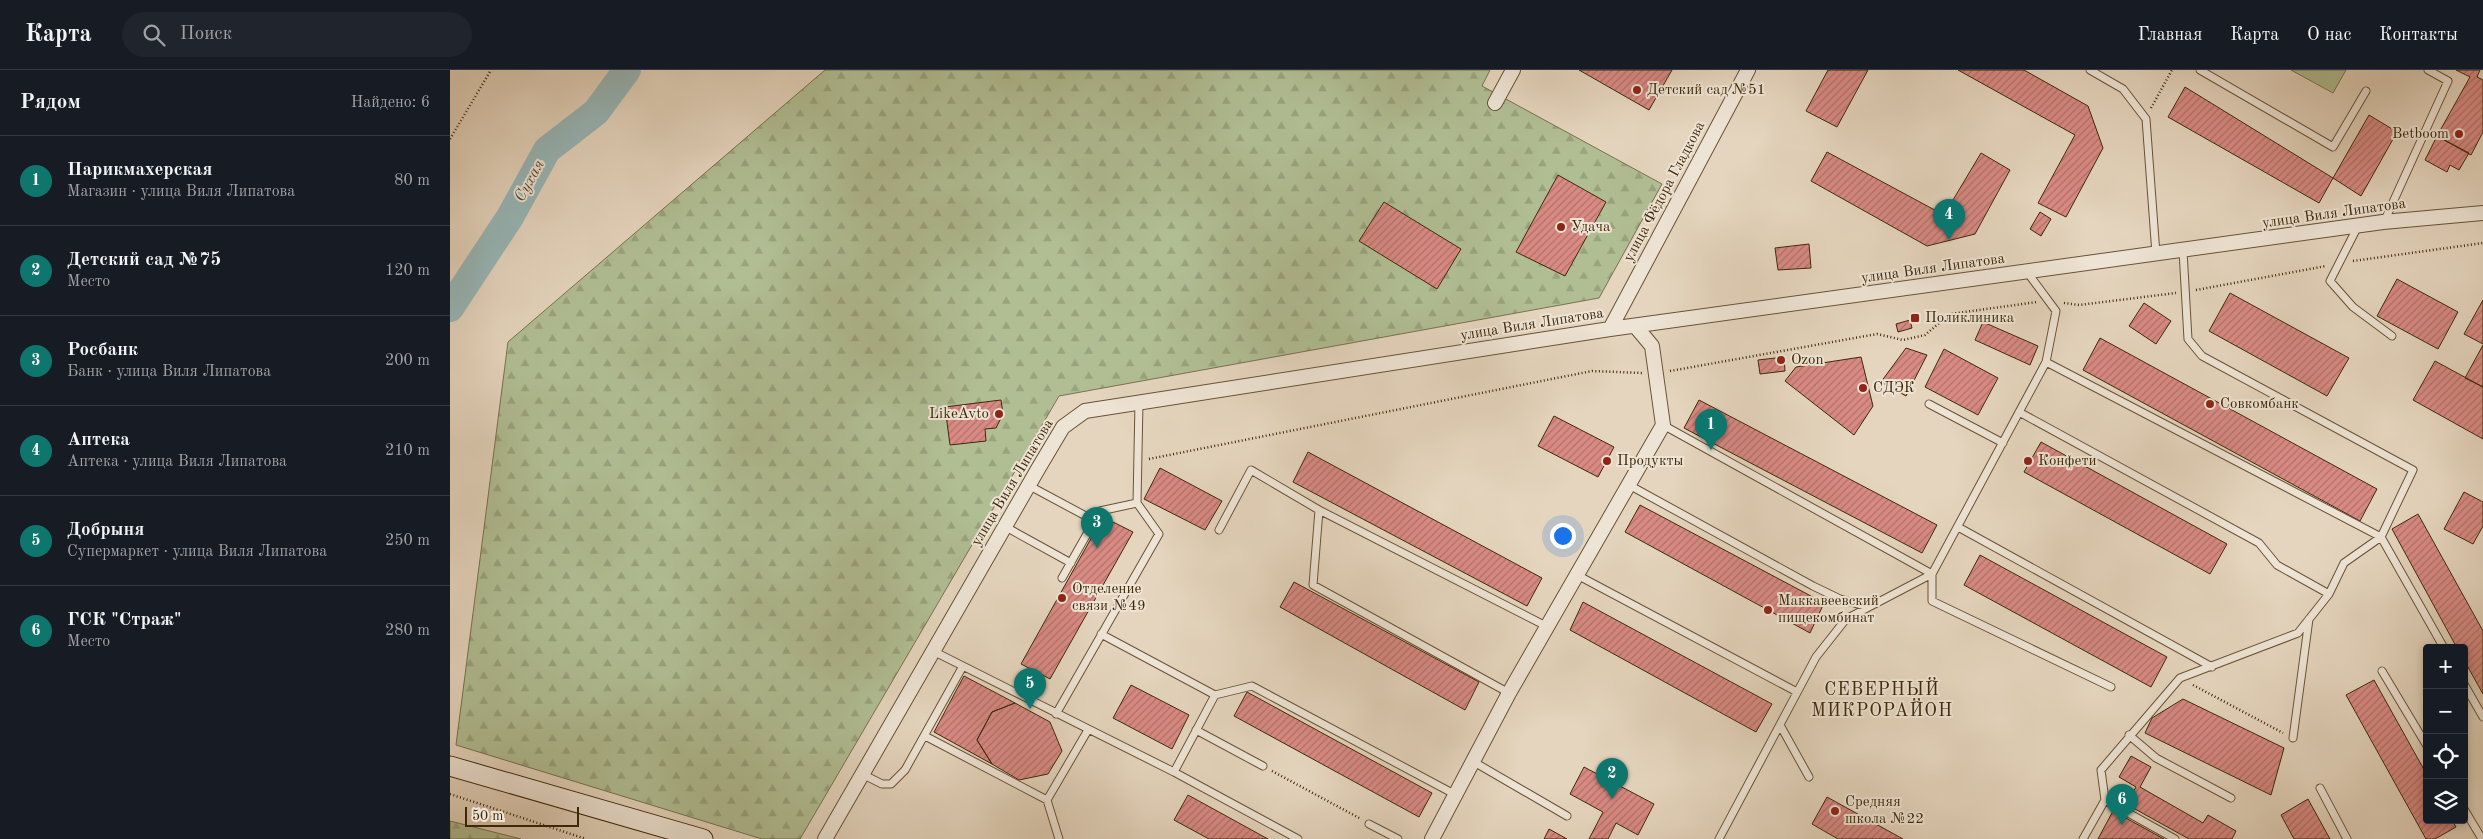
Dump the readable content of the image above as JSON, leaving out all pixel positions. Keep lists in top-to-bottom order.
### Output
{
  "streets": {
    "street": ["улица Фёдора Гладкова", "улица Виля Липатова"]
  },
  "crossings": [
    ["улица Фёдора Гладкова", "улица Виля Липатова"]
  ],
  "districts": ["СЕВЕРНЫЙ МИКРОРАЙОН"],
  "water": ["Сухая"],
  "places": {
    "other": [
      "Детский сад №51",
      "Betboom",
      "Удача",
      "Ozon",
      "СДЭК",
      "Совкомбанк",
      "LikeAvto",
      "Продукты",
      "Конфети",
      "Отделение связи №49",
      "Маккавеевский пищекомбинат",
      "Средняя школа №22"
    ],
    "transit": ["Поликлиника"]
  },
  "scale_bar": "50 m",
  "page": {
    "header": "Карта",
    "search": "Поиск",
    "nav": [
      "Главная",
      "Карта",
      "О нас",
      "Контакты"
    ],
    "heading": ["Рядом", "Найдено: 6"],
    "list": [
      {
        "mark": "1",
        "name": "Парикмахерская",
        "note": "Магазин · улица Виля Липатова",
        "value": "80 m"
      },
      {
        "mark": "2",
        "name": "Детский сад №75",
        "note": "Место",
        "value": "120 m"
      },
      {
        "mark": "3",
        "name": "Росбанк",
        "note": "Банк · улица Виля Липатова",
        "value": "200 m"
      },
      {
        "mark": "4",
        "name": "Аптека",
        "note": "Аптека · улица Виля Липатова",
        "value": "210 m"
      },
      {
        "mark": "5",
        "name": "Добрыня",
        "note": "Супермаркет · улица Виля Липатова",
        "value": "250 m"
      },
      {
        "mark": "6",
        "name": "ГСК \"Страж\"",
        "note": "Место",
        "value": "280 m"
      }
    ],
    "pins": [
      "4",
      "1",
      "3",
      "5",
      "2",
      "6"
    ],
    "map_buttons": ["+", "−"],
    "scale": "50 m"
  }
}
